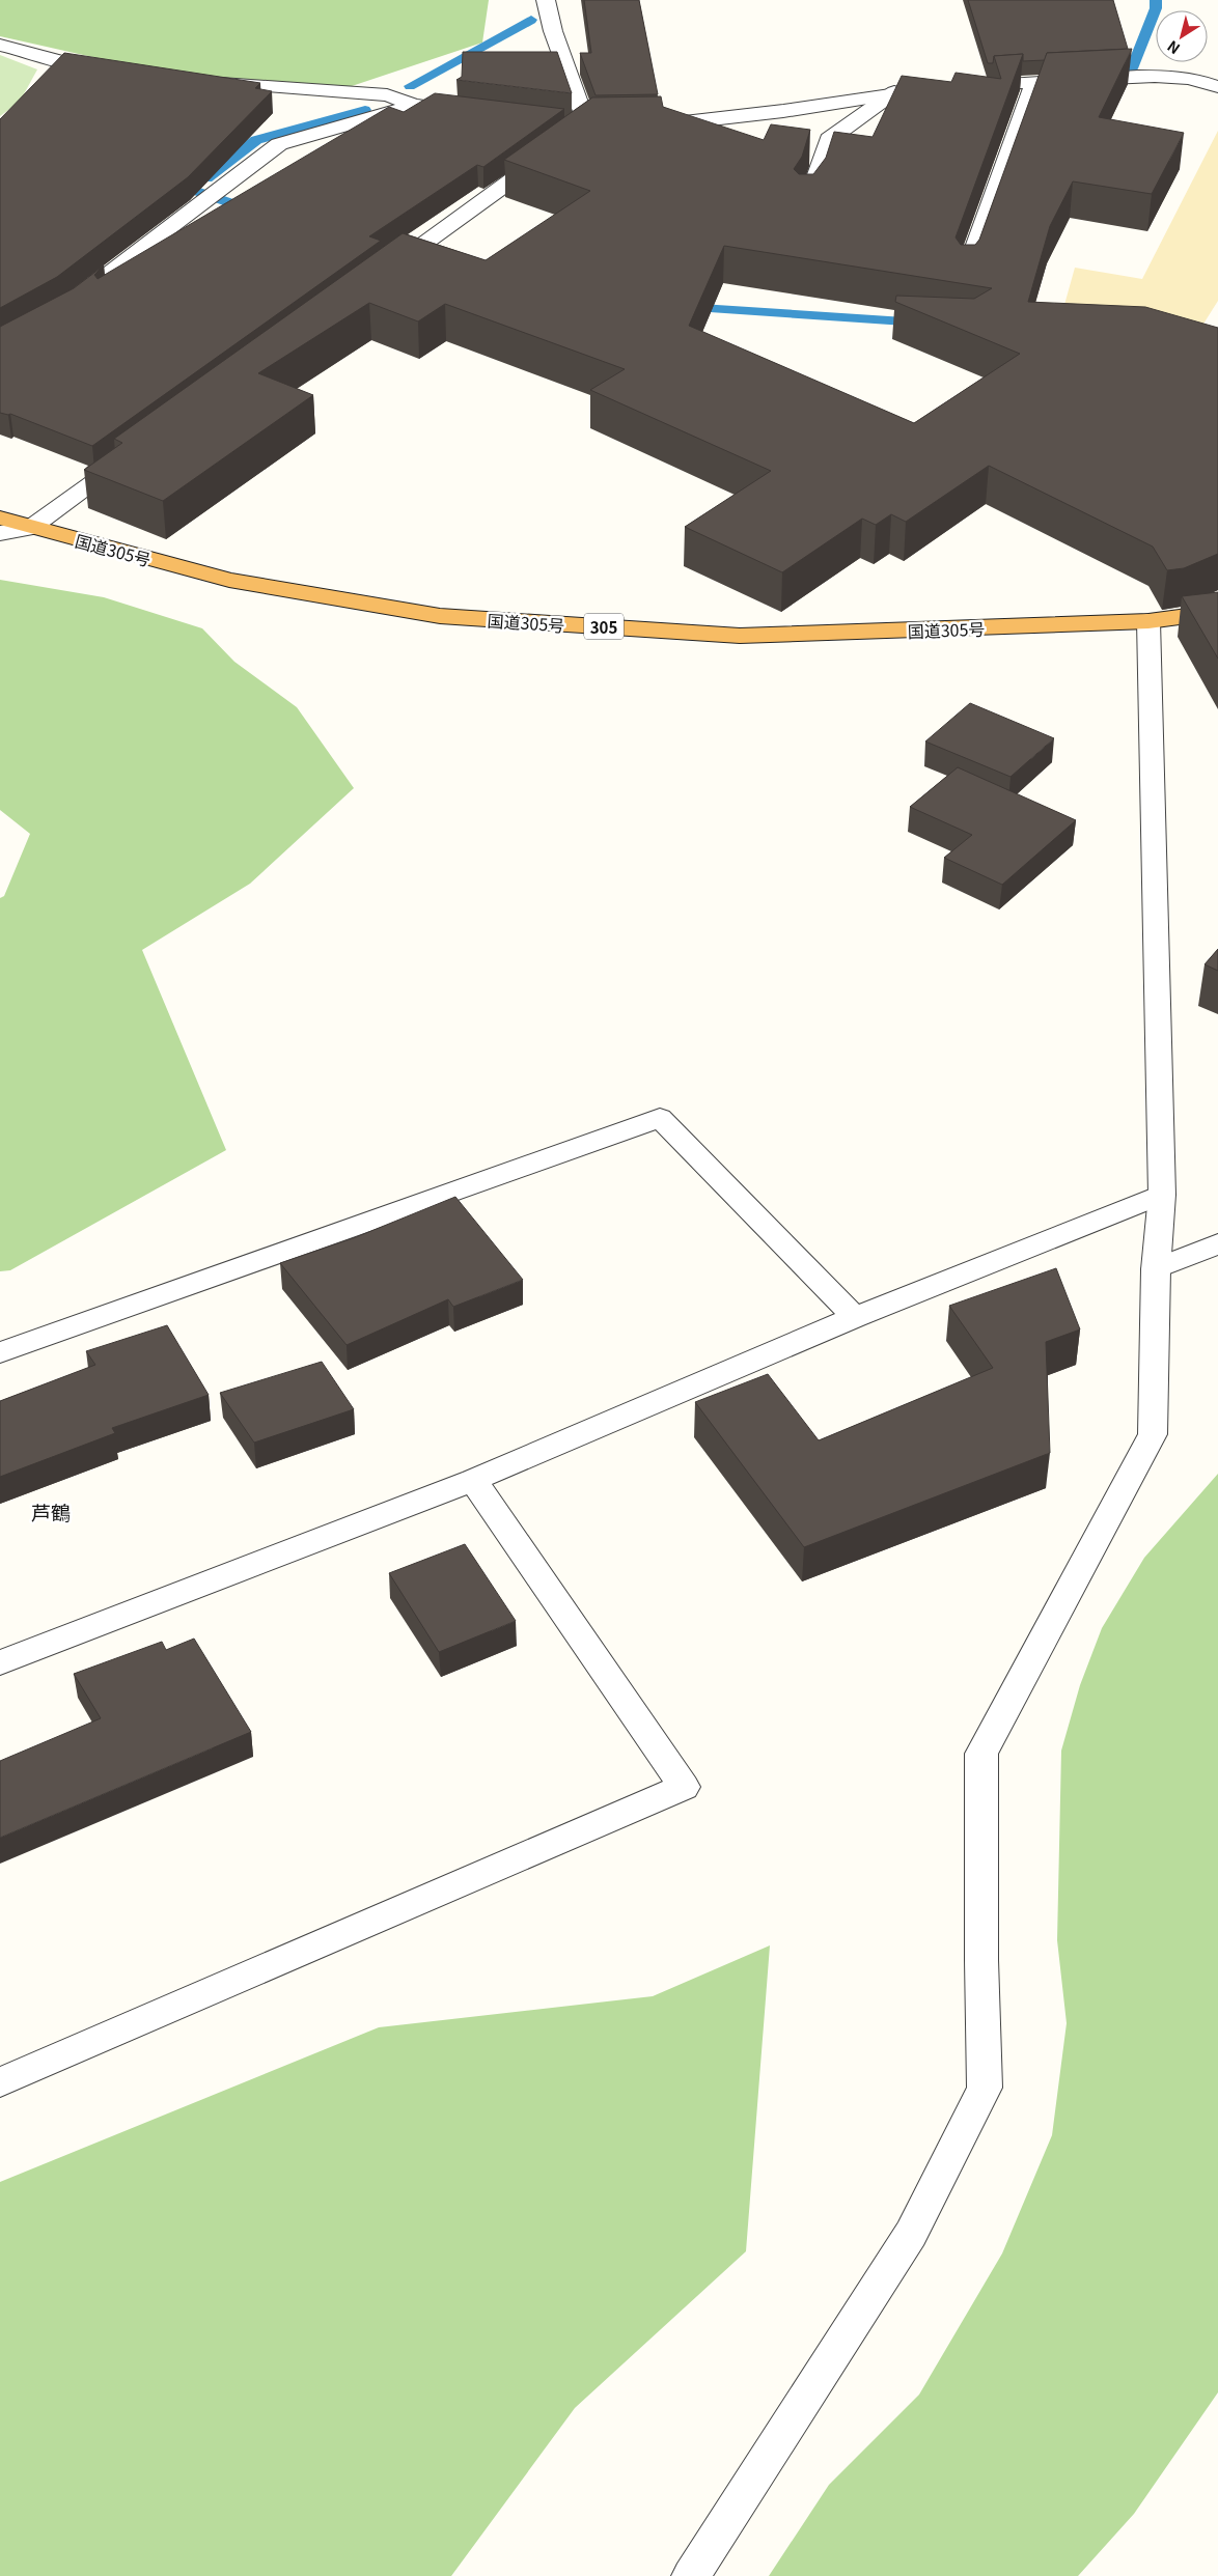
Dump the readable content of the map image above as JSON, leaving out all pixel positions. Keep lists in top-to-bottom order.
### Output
{
  "streets": {
    "highway": ["国道305号", "305"]
  },
  "districts": ["芦鶴"],
  "north": "bottom left"
}
